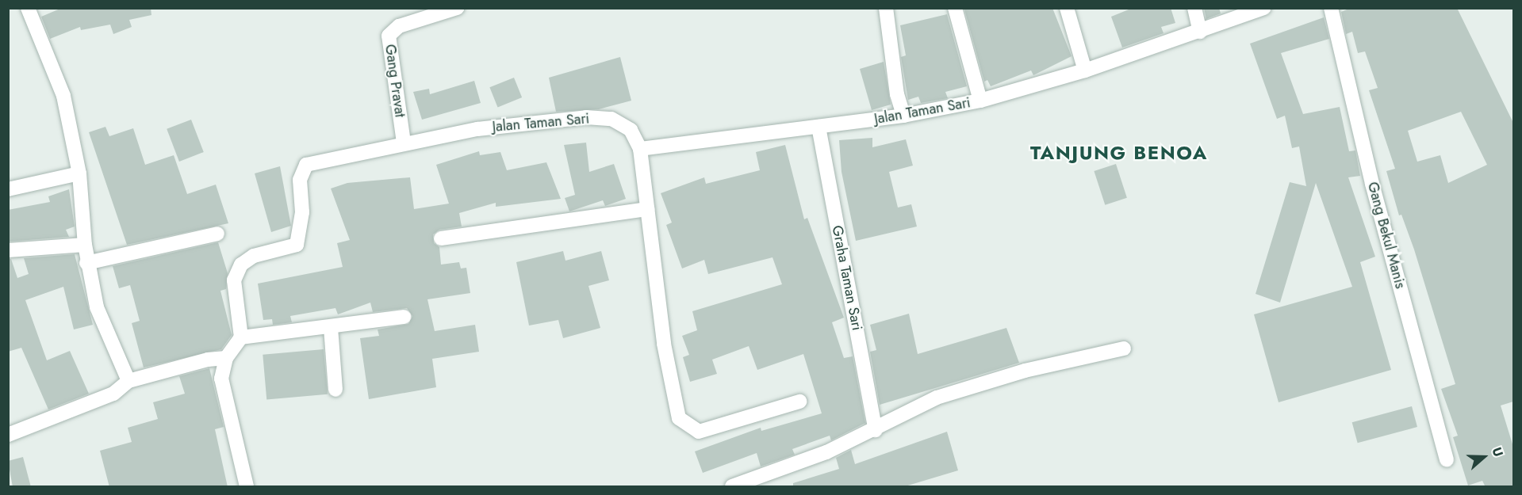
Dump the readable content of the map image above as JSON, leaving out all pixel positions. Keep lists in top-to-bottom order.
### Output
{
  "streets": {
    "street": [
      "Gang Pravat",
      "Jalan Taman Sari",
      "Gang Bekul Manis",
      "Graha Taman Sari"
    ]
  },
  "crossings": [
    ["Gang Pravat", "Jalan Taman Sari"],
    ["Jalan Taman Sari", "Graha Taman Sari"]
  ],
  "districts": ["TANJUNG BENOA"],
  "north": "right"
}
